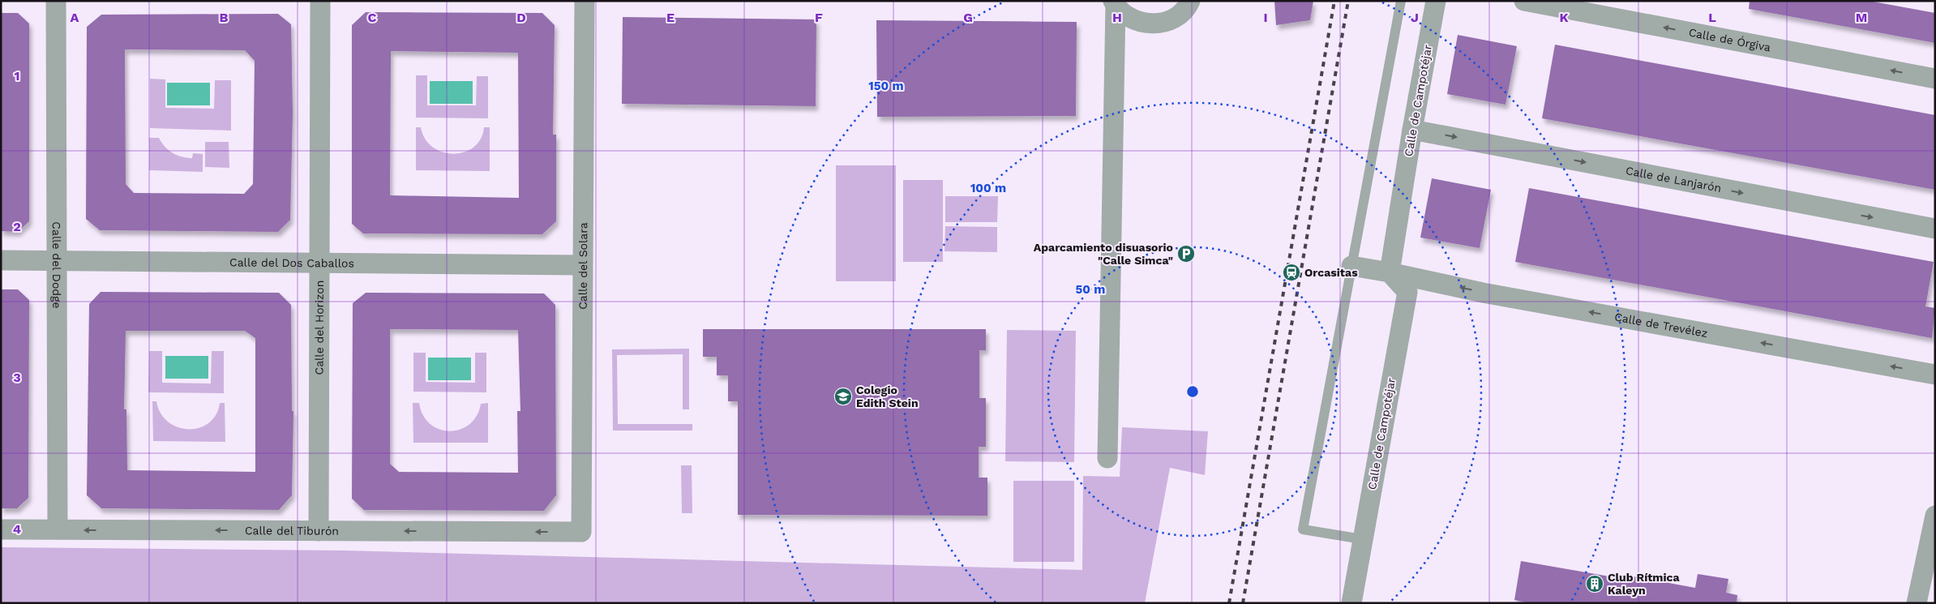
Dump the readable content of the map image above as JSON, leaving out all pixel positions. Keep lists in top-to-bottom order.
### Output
{
  "streets": {
    "street": [
      "Calle de Órgiva",
      "Calle de Campotéjar",
      "Calle de Lanjarón",
      "Calle del Dos Caballos",
      "Calle del Dodge",
      "Calle del Solara",
      "Calle de Trevélez",
      "Calle del Horizon",
      "Calle del Tiburón"
    ]
  },
  "crossings": [
    ["Calle de Campotéjar", "Calle de Lanjarón"],
    ["Calle de Campotéjar", "Calle de Trevélez"],
    ["Calle del Dos Caballos", "Calle del Dodge"],
    ["Calle del Dos Caballos", "Calle del Solara"],
    ["Calle del Dos Caballos", "Calle del Horizon"],
    ["Calle del Dodge", "Calle del Tiburón"],
    ["Calle del Solara", "Calle del Tiburón"],
    ["Calle del Horizon", "Calle del Tiburón"]
  ],
  "one_way": [
    "Calle de Órgiva",
    "Calle de Lanjarón",
    "Calle de Trevélez",
    "Calle del Tiburón"
  ],
  "places": {
    "parking": ["Aparcamiento disuasorio \"Calle Simca\""],
    "station": ["Orcasitas"],
    "school or university": ["Colegio Edith Stein"],
    "building": ["Club Rítmica Kaleyn"]
  },
  "grid": {
    "columns": [
      "A",
      "B",
      "C",
      "D",
      "E",
      "F",
      "G",
      "H",
      "I",
      "J",
      "K",
      "L",
      "M"
    ],
    "rows": [
      "1",
      "2",
      "3",
      "4"
    ]
  },
  "rings": ["150 m", "100 m", "50 m"]
}
